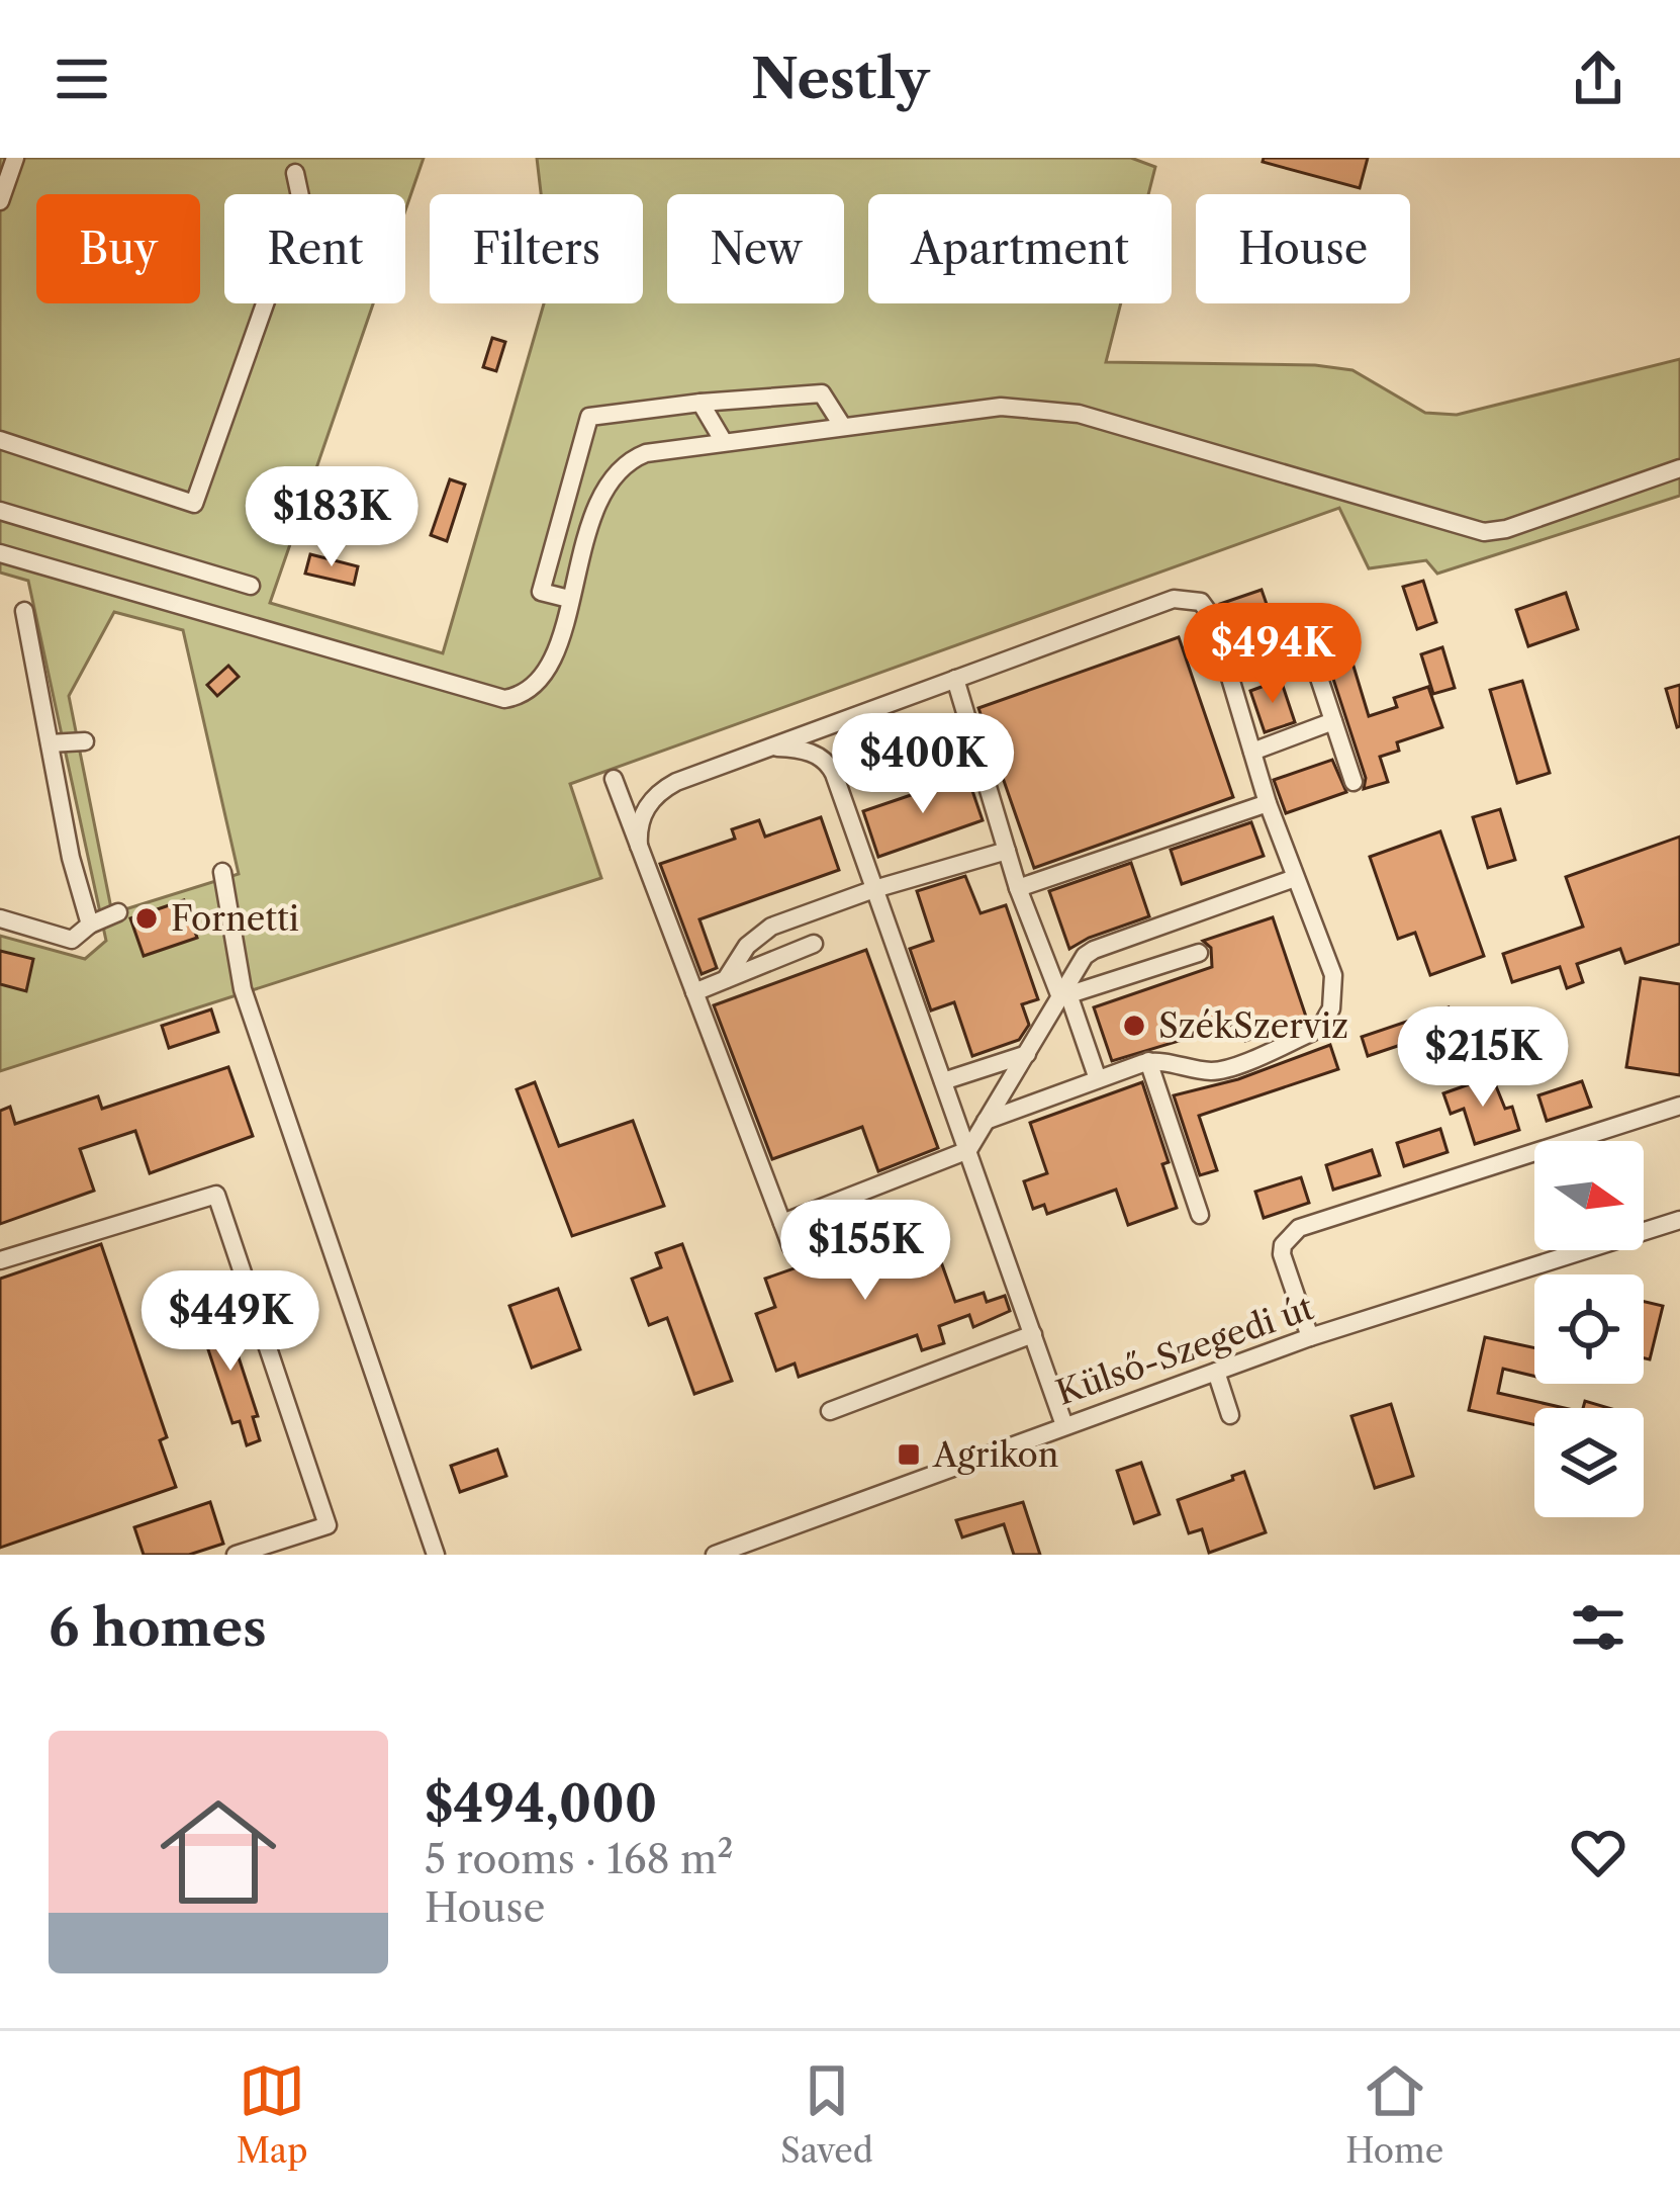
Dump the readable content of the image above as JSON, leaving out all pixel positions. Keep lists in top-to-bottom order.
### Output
{
  "streets": {
    "street": ["Külső-Szegedi út"]
  },
  "places": {
    "other": ["Fornetti", "SzékSzerviz"],
    "transit": ["Agrikon"]
  },
  "north": "right",
  "page": {
    "header": "Nestly",
    "chip": [
      "Buy",
      "Rent",
      "Filters",
      "New",
      "Apartment",
      "House"
    ],
    "price": [
      "$183K",
      "$494K",
      "$400K",
      "$215K",
      "$155K",
      "$449K"
    ],
    "heading": "6 homes",
    "list": [
      {
        "name": "$494,000",
        "note": "5 rooms · 168 m² · House"
      }
    ],
    "tabs": ["Map", "Saved", "Home"]
  }
}
